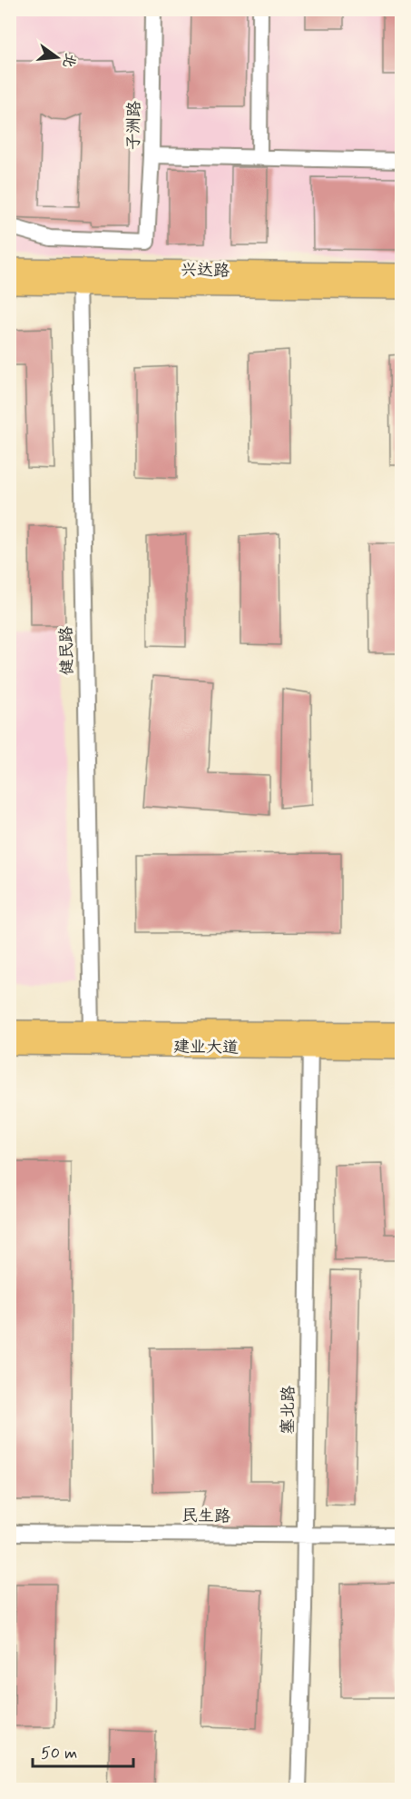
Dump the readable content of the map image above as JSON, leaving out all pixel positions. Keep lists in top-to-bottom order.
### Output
{
  "streets": {
    "main road": ["兴达路", "建业大道"],
    "street": [
      "子洲路",
      "健民路",
      "塞北路",
      "民生路"
    ]
  },
  "crossings": [
    ["兴达路", "健民路"],
    ["健民路", "建业大道"],
    ["建业大道", "塞北路"],
    ["塞北路", "民生路"]
  ],
  "scale_bar": "50 m",
  "north": "right"
}
